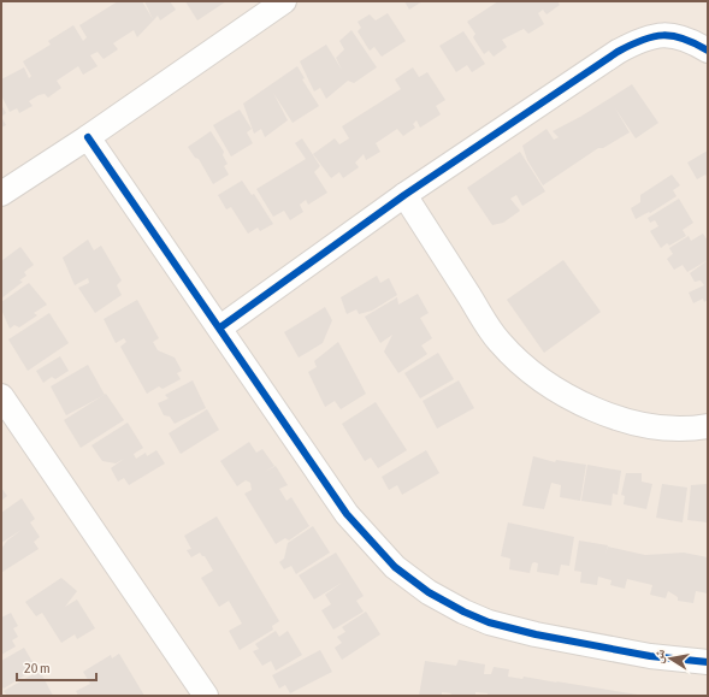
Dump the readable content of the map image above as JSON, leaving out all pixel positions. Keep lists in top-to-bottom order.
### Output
{
  "scale_bar": "20 m",
  "north": "left"
}
